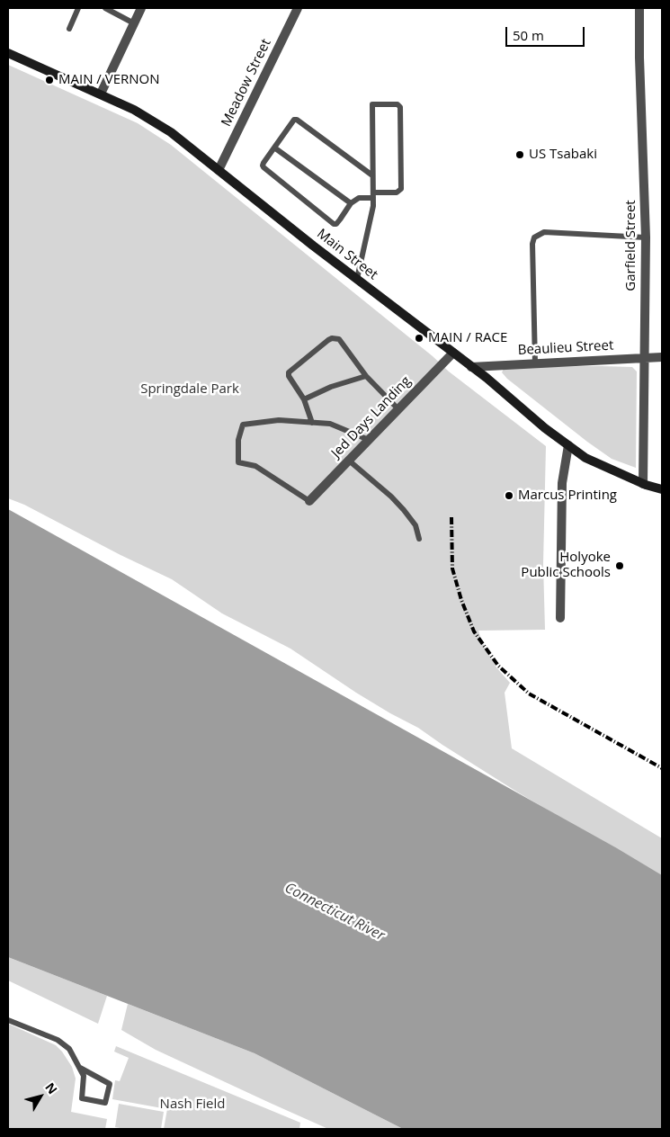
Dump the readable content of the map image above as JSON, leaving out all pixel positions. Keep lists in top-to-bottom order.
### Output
{
  "streets": {
    "main road": ["Main Street"],
    "street": [
      "Meadow Street",
      "Garfield Street",
      "Beaulieu Street",
      "Jed Days Landing"
    ]
  },
  "crossings": [
    ["Meadow Street", "Main Street"],
    ["Garfield Street", "Main Street"],
    ["Garfield Street", "Beaulieu Street"],
    ["Main Street", "Beaulieu Street"],
    ["Main Street", "Jed Days Landing"]
  ],
  "water": ["Connecticut River"],
  "parks": ["Springdale Park", "Nash Field"],
  "places": [
    "MAIN / VERNON",
    "US Tsabaki",
    "MAIN / RACE",
    "Marcus Printing",
    "Holyoke Public Schools"
  ],
  "scale_bar": "50 m",
  "north": "top right"
}
